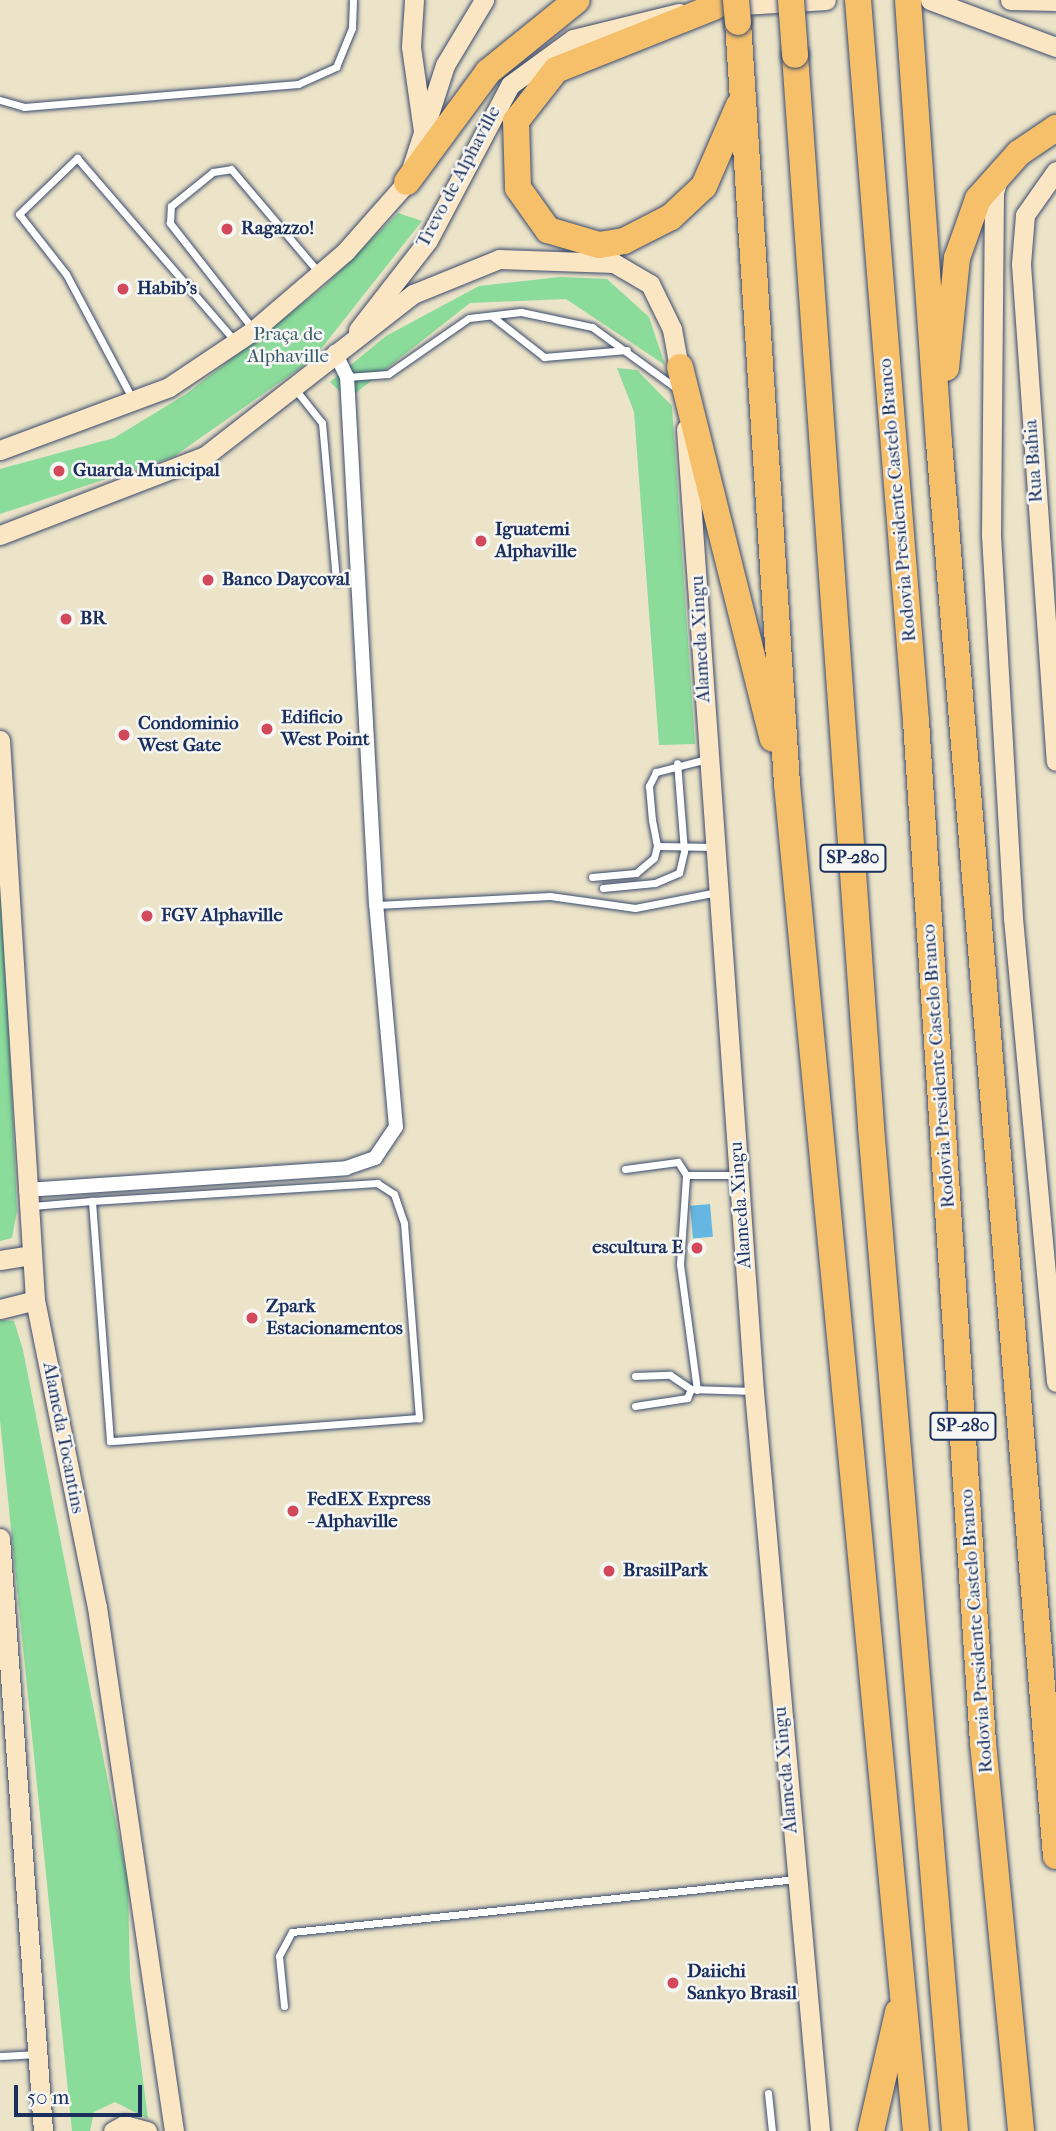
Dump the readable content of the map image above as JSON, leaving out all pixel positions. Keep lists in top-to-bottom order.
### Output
{
  "streets": {
    "highway": ["Rodovia Presidente Castelo Branco", "SP-280"],
    "main road": [
      "Trevo de Alphaville",
      "Rua Bahia",
      "Alameda Xingu",
      "Alameda Tocantins"
    ]
  },
  "crossings": [
    ["Trevo de Alphaville", "Alameda Xingu"]
  ],
  "parks": ["Praça de Alphaville"],
  "places": [
    "Ragazzo!",
    "Habib's",
    "Guarda Municipal",
    "Iguatemi Alphaville",
    "Banco Daycoval",
    "BR",
    "Edificio West Point",
    "Condominio West Gate",
    "FGV Alphaville",
    "escultura E",
    "Zpark Estacionamentos",
    "FedEX Express - Alphaville",
    "BrasilPark",
    "Daiichi Sankyo Brasil"
  ],
  "scale_bar": "50 m"
}
